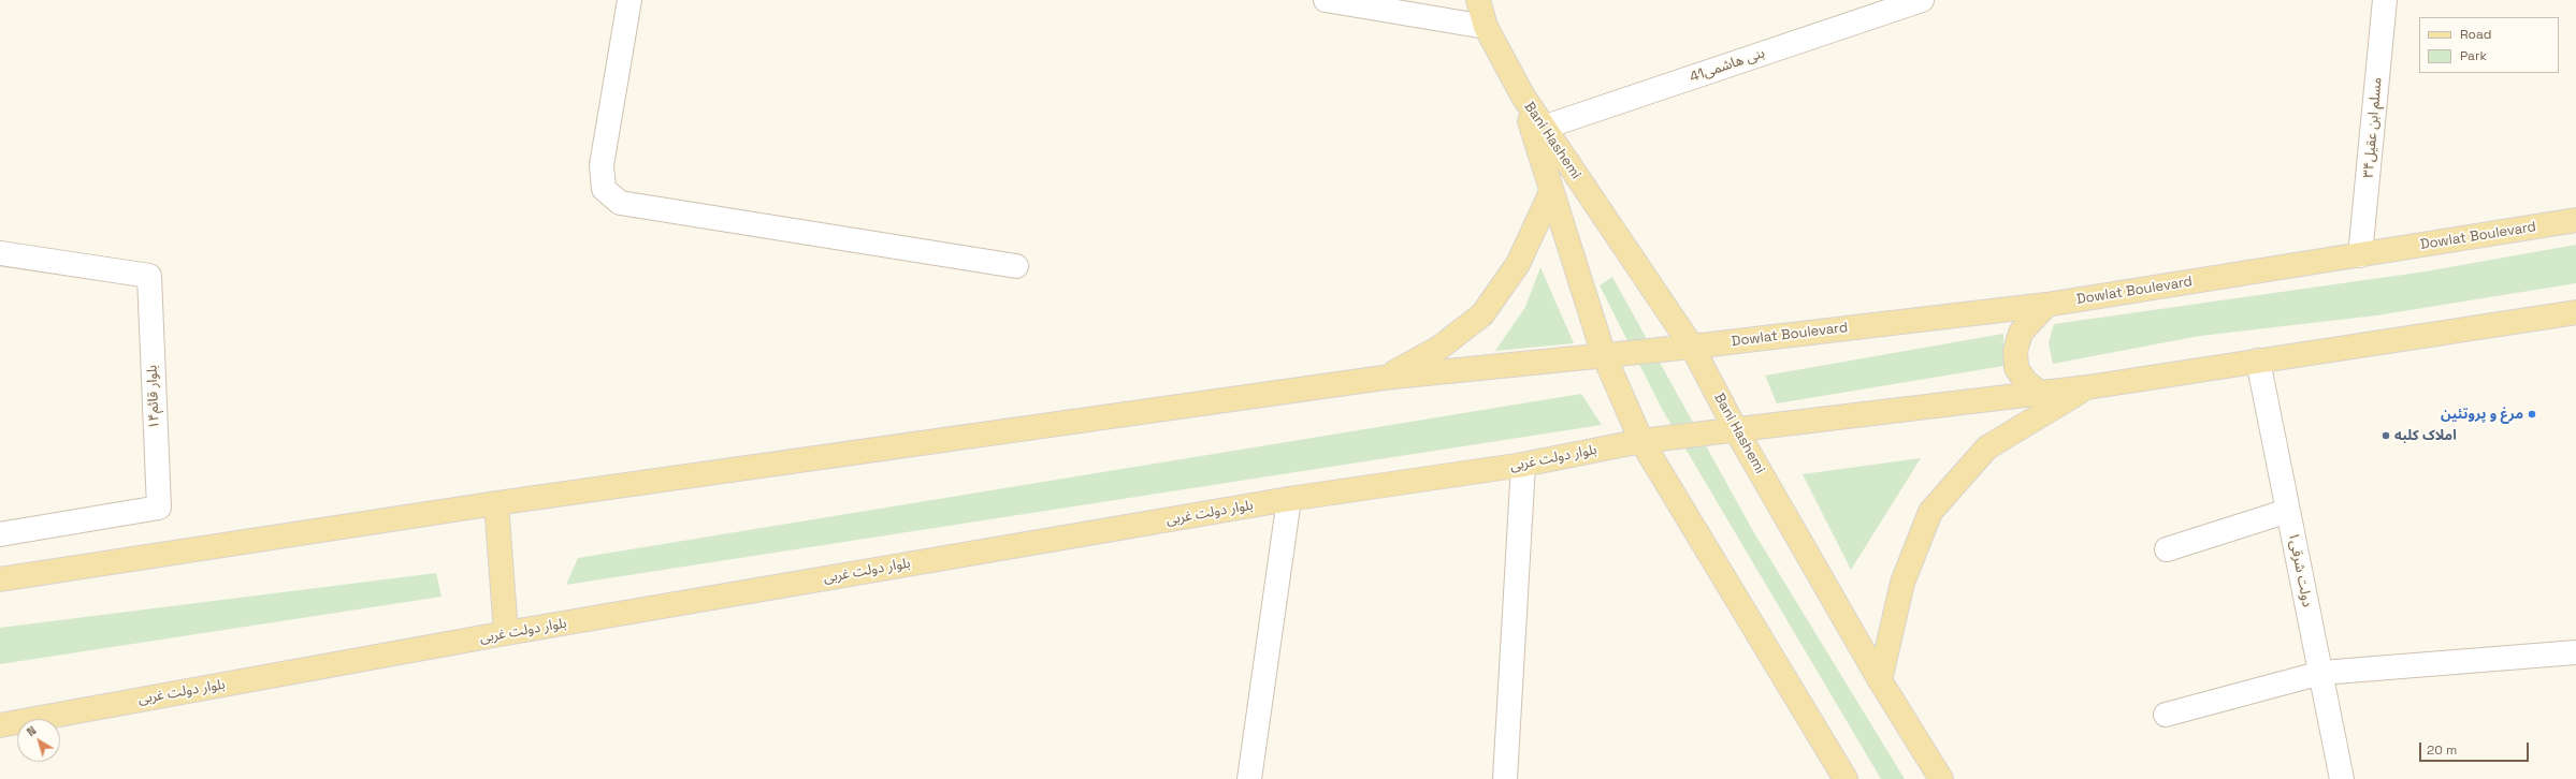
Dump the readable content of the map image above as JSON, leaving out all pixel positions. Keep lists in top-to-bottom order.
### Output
{
  "streets": {
    "main road": ["Bani Hashemi", "Dowlat Boulevard", "بلوار دولت غربی"],
    "street": [
      "بنی هاشمی41",
      "مسلم ابن عقیل۳۴",
      "بلوار قائم۱۴",
      "۱دولت شرقی"
    ]
  },
  "crossings": [
    ["بنی هاشمی41", "Bani Hashemi"],
    ["مسلم ابن عقیل۳۴", "Dowlat Boulevard"],
    ["Bani Hashemi", "Dowlat Boulevard"],
    ["Bani Hashemi", "بلوار دولت غربی"]
  ],
  "places": ["مرغ و پروتئین", "املاک کلبه"],
  "legend": ["Road", "Park"],
  "scale_bar": "20 m",
  "north": "top left"
}
